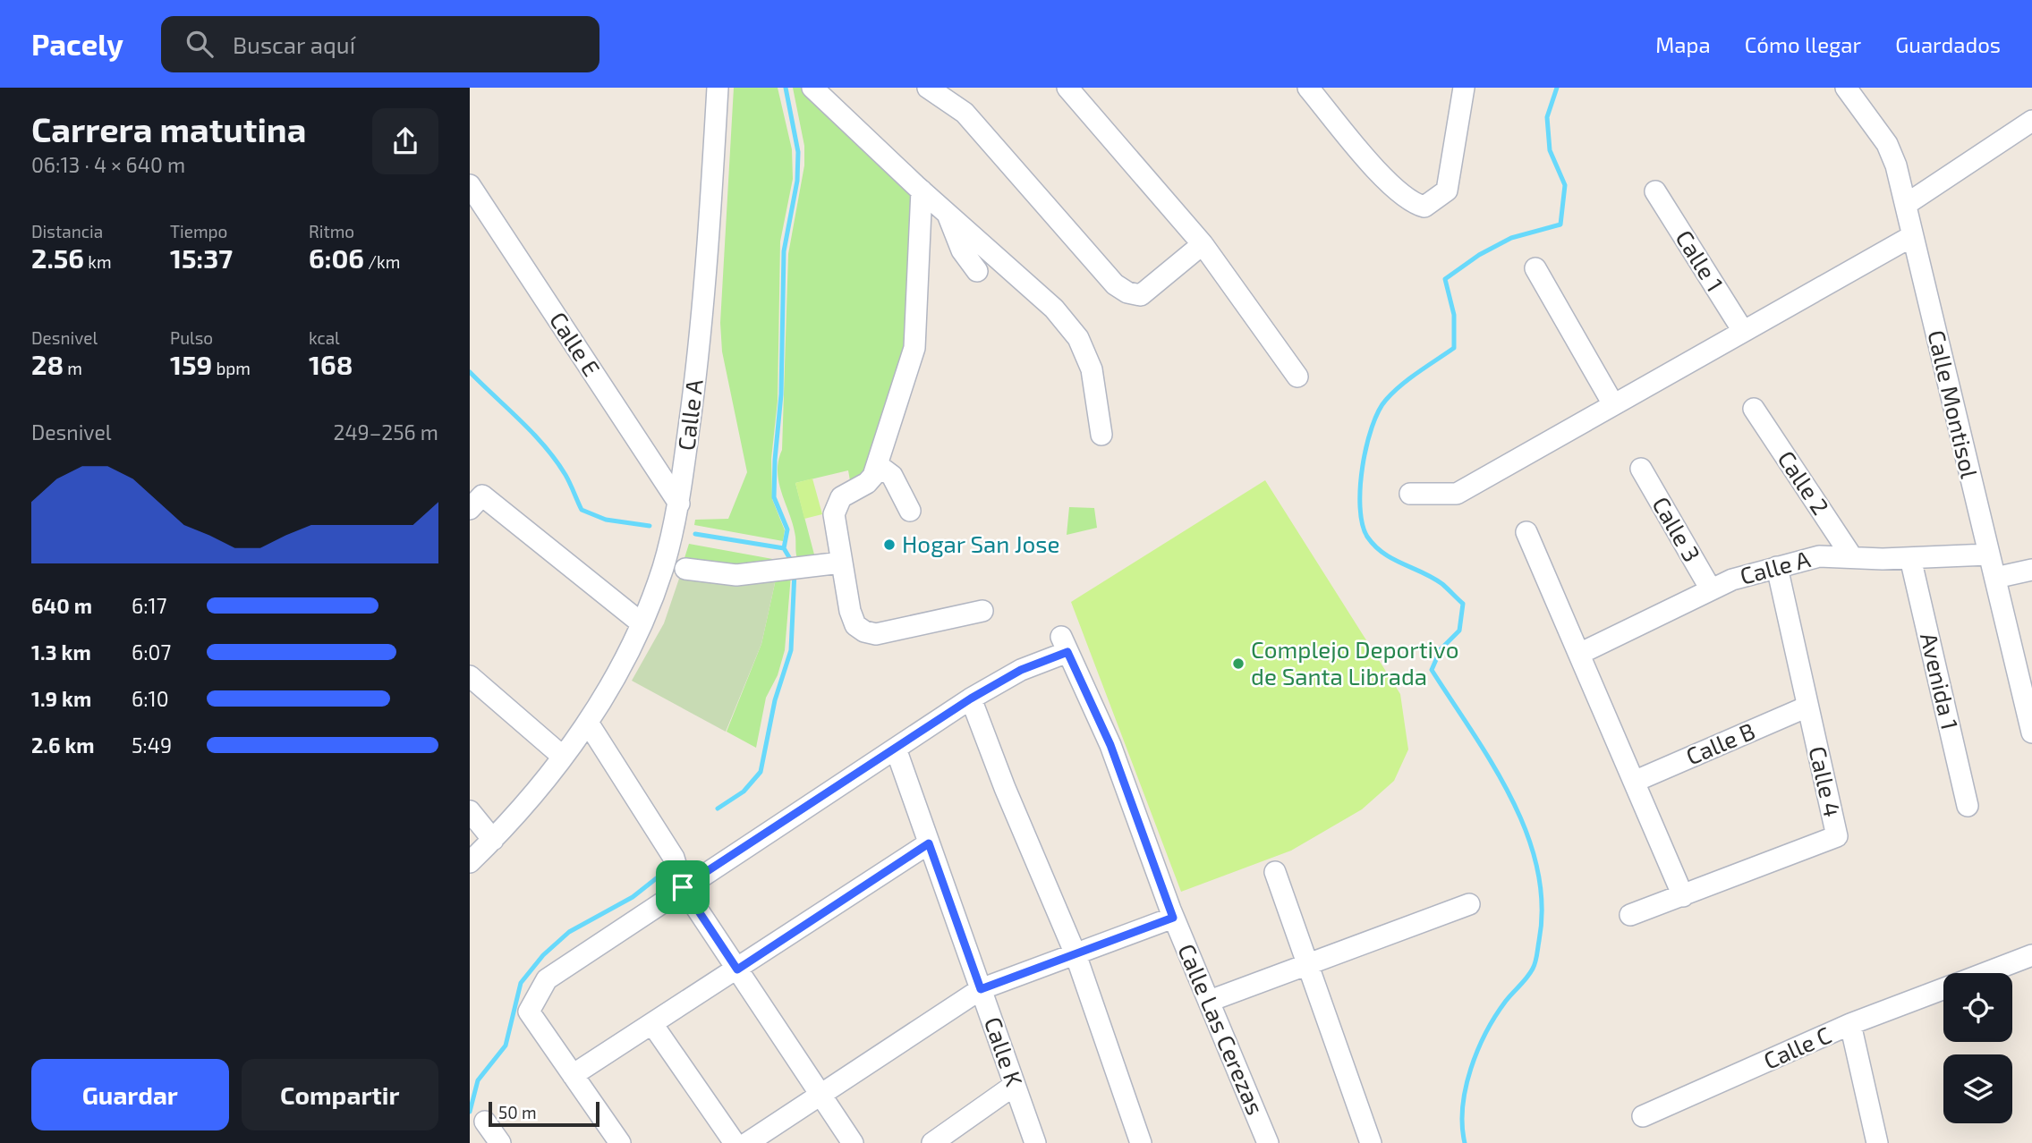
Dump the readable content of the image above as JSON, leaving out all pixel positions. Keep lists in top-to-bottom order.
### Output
{
  "streets": {
    "street": [
      "Calle 1",
      "Calle E",
      "Calle Montisol",
      "Calle A",
      "Calle 2",
      "Calle 3",
      "Avenida 1",
      "Calle B",
      "Calle 4",
      "Calle Las Cerezas",
      "Calle C",
      "Calle K"
    ]
  },
  "crossings": [
    ["Calle E", "Calle A"],
    ["Calle Montisol", "Calle A"],
    ["Calle A", "Calle 2"],
    ["Calle A", "Calle 3"],
    ["Calle A", "Avenida 1"],
    ["Calle A", "Calle 4"],
    ["Calle B", "Calle 4"]
  ],
  "places": ["Hogar San Jose", "Complejo Deportivo de Santa Librada"],
  "scale_bar": "50 m",
  "page": {
    "header": "Pacely",
    "search": "Buscar aquí",
    "nav": ["Mapa", "Cómo llegar", "Guardados"],
    "heading": ["Carrera matutina", "06:13 · 4 × 640 m"],
    "stats": [
      ["Distancia", "2.56 km"],
      ["Tiempo", "15:37"],
      ["Ritmo", "6:06 /km"],
      ["Desnivel", "28 m"],
      ["Pulso", "159 bpm"],
      ["kcal", "168"]
    ],
    "chart": ["Desnivel", "249–256 m"],
    "list": [
      {
        "name": "640 m",
        "note": "6:17"
      },
      {
        "name": "1.3 km",
        "note": "6:07"
      },
      {
        "name": "1.9 km",
        "note": "6:10"
      },
      {
        "name": "2.6 km",
        "note": "5:49"
      }
    ],
    "buttons": ["Guardar", "Compartir"],
    "scale": "50 m"
  }
}
